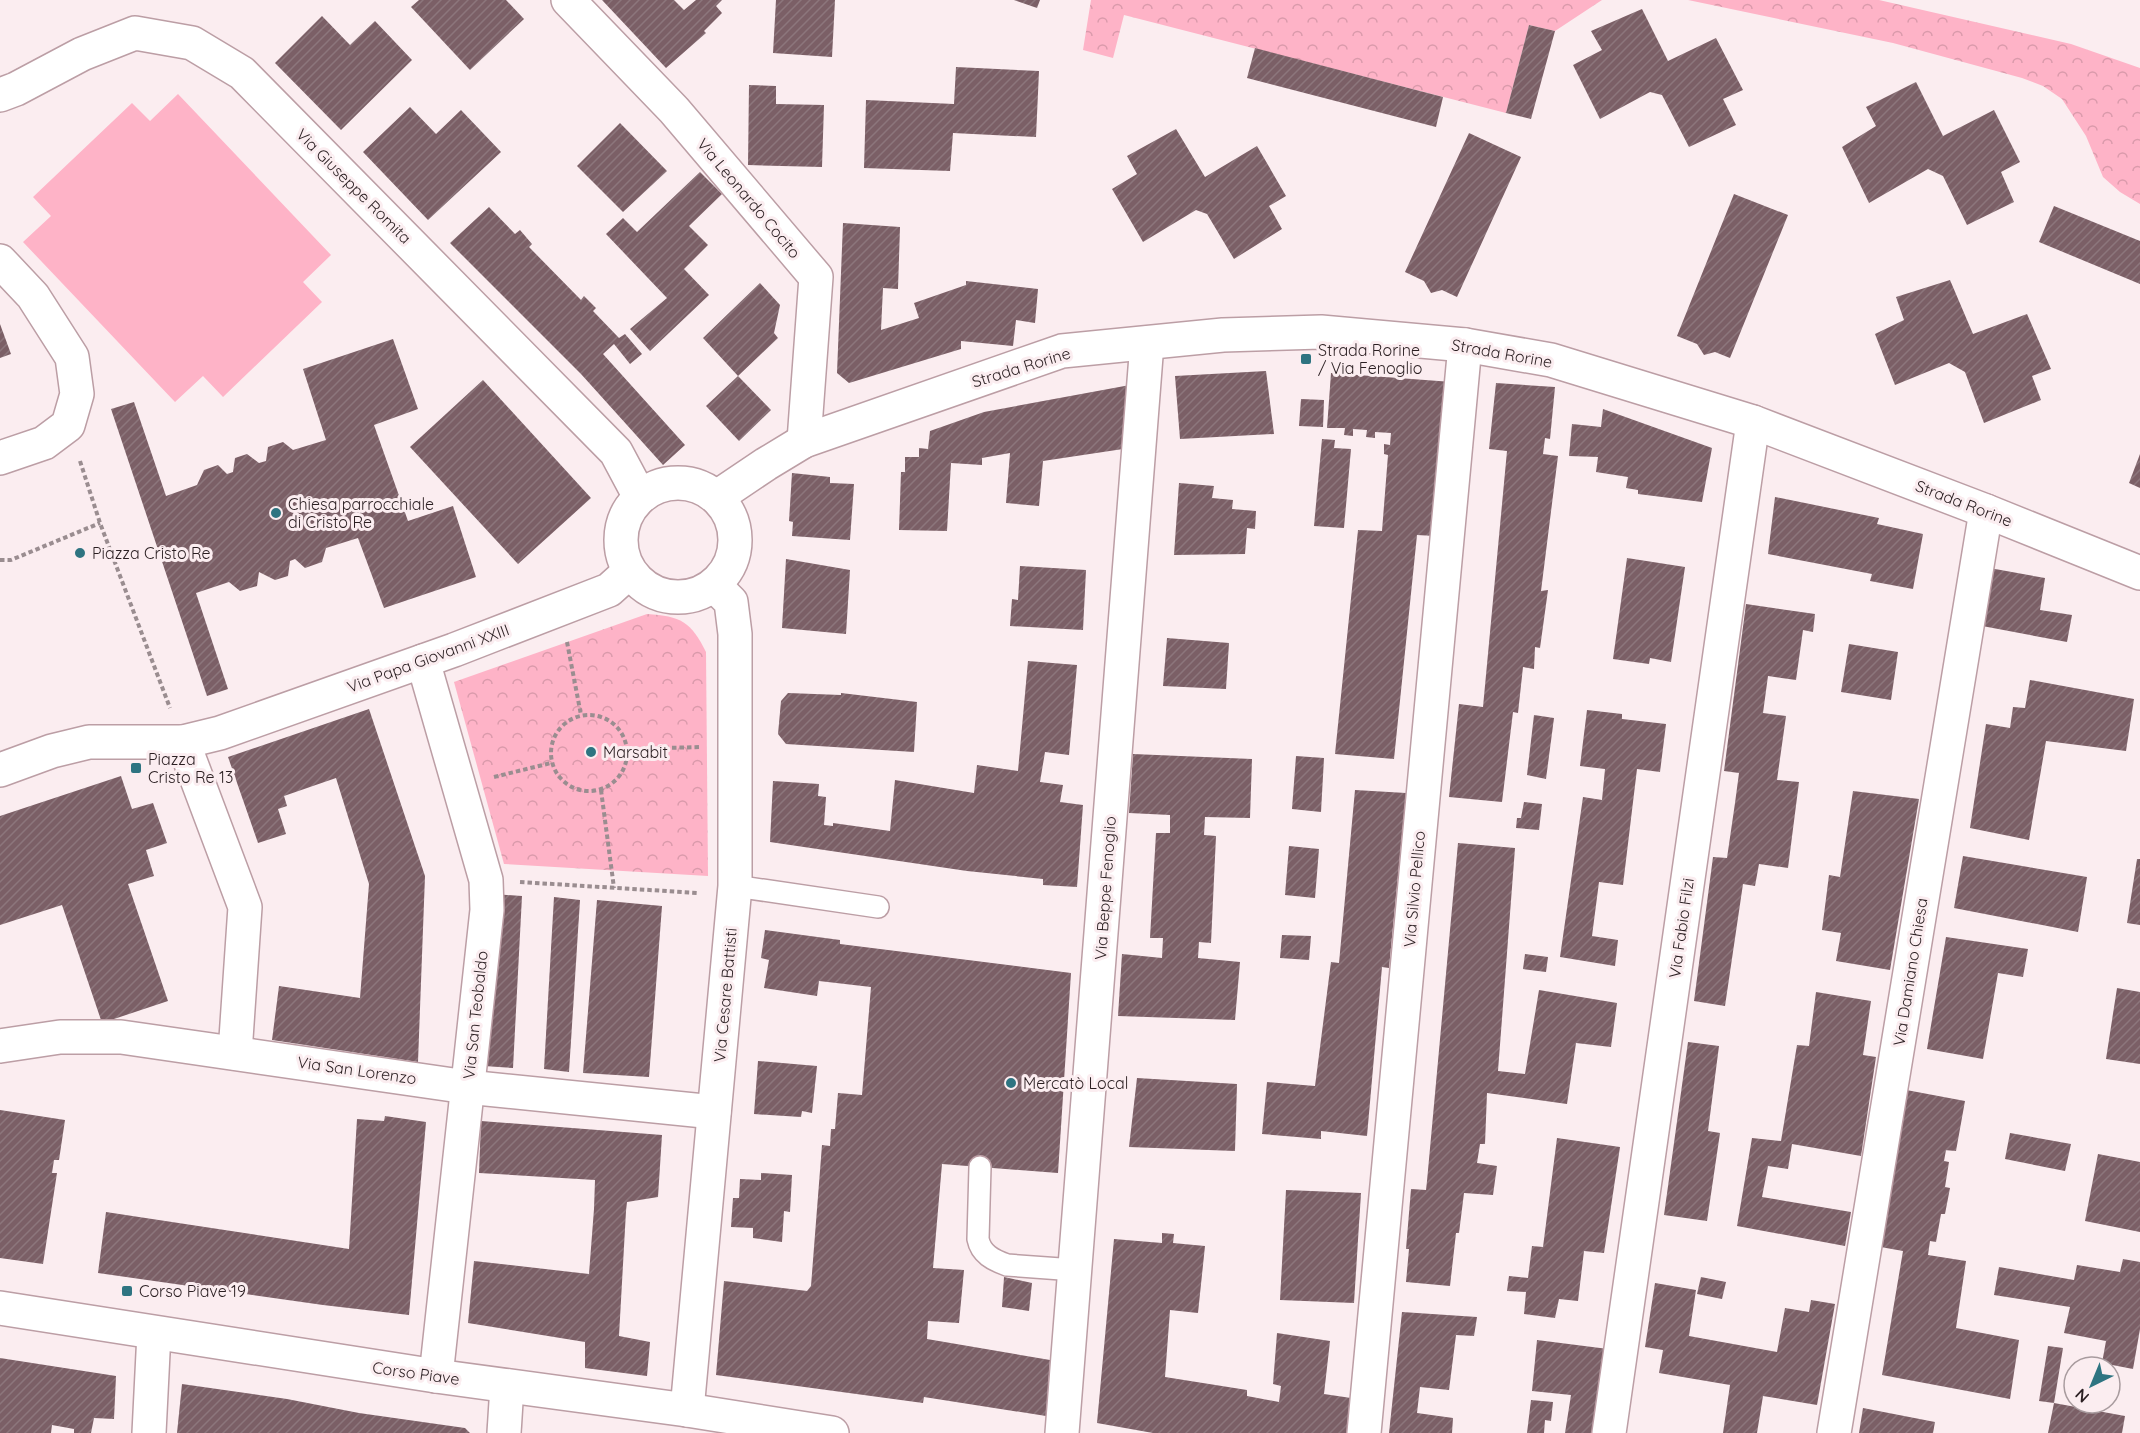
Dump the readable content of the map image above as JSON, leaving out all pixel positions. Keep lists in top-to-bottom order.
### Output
{
  "streets": {
    "street": [
      "Via Giuseppe Romita",
      "Via Leonardo Cocito",
      "Strada Rorine",
      "Via Papa Giovanni XXIII",
      "Via Beppe Fenoglio",
      "Via Silvio Pellico",
      "Via Fabio Filzi",
      "Via Damiano Chiesa",
      "Via Cesare Battisti",
      "Via San Teobaldo",
      "Via San Lorenzo",
      "Corso Piave"
    ]
  },
  "crossings": [
    ["Via Giuseppe Romita", "Strada Rorine"],
    ["Via Giuseppe Romita", "Via Papa Giovanni XXIII"],
    ["Via Giuseppe Romita", "Via Cesare Battisti"],
    ["Via Leonardo Cocito", "Strada Rorine"],
    ["Strada Rorine", "Via Papa Giovanni XXIII"],
    ["Strada Rorine", "Via Beppe Fenoglio"],
    ["Strada Rorine", "Via Silvio Pellico"],
    ["Strada Rorine", "Via Fabio Filzi"],
    ["Strada Rorine", "Via Damiano Chiesa"],
    ["Strada Rorine", "Via Cesare Battisti"],
    ["Via Papa Giovanni XXIII", "Via Cesare Battisti"],
    ["Via Papa Giovanni XXIII", "Via San Teobaldo"],
    ["Via Cesare Battisti", "Via San Lorenzo"],
    ["Via Cesare Battisti", "Corso Piave"],
    ["Via San Teobaldo", "Via San Lorenzo"],
    ["Via San Teobaldo", "Corso Piave"]
  ],
  "places": {
    "transit": ["Strada Rorine / Via Fenoglio", "Piazza Cristo Re 13", "Corso Piave 19"],
    "other": [
      "Chiesa parrocchiale di Cristo Re",
      "Piazza Cristo Re",
      "Marsabit",
      "Mercatò Local"
    ]
  },
  "north": "bottom left"
}
